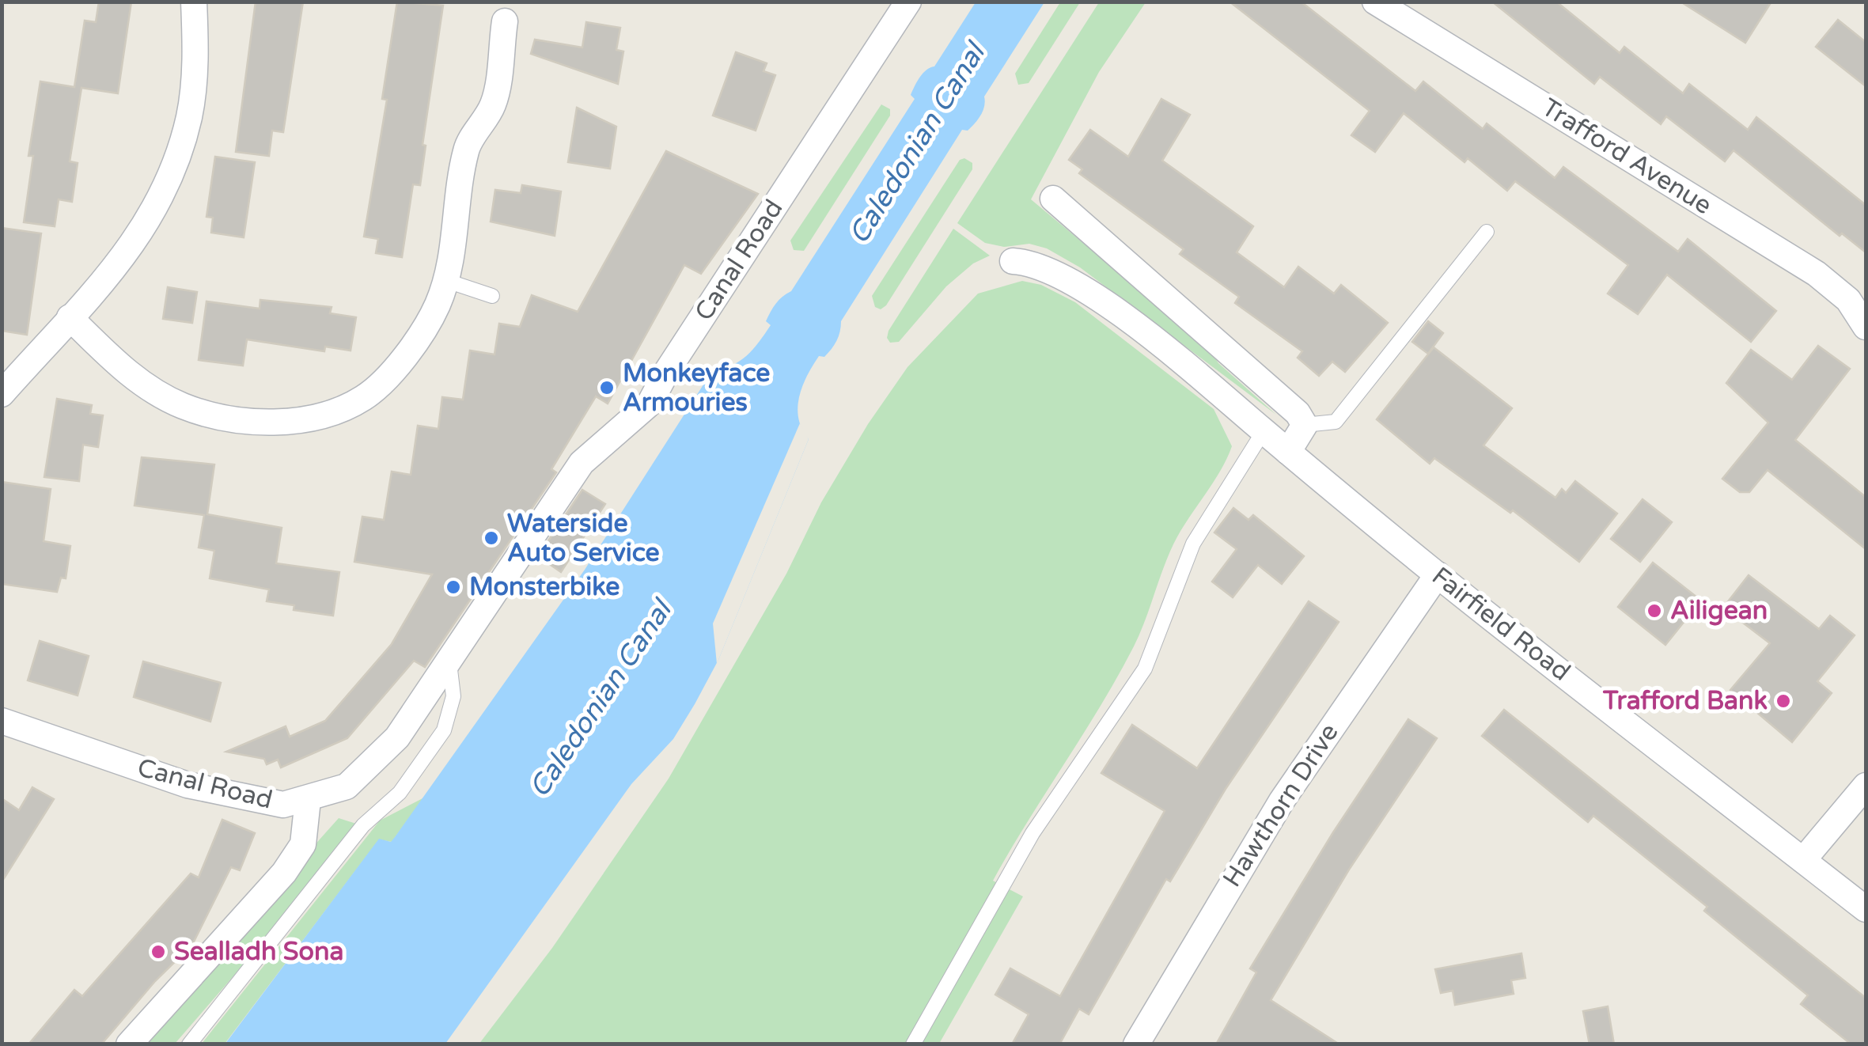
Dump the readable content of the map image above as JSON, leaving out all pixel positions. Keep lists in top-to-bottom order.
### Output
{
  "streets": {
    "street": [
      "Trafford Avenue",
      "Canal Road",
      "Fairfield Road",
      "Hawthorn Drive"
    ]
  },
  "crossings": [
    ["Fairfield Road", "Hawthorn Drive"]
  ],
  "water": ["Caledonian Canal"],
  "places": [
    "Monkeyface Armouries",
    "Waterside Auto Service",
    "Monsterbike",
    "Ailigean",
    "Trafford Bank",
    "Sealladh Sona"
  ]
}
